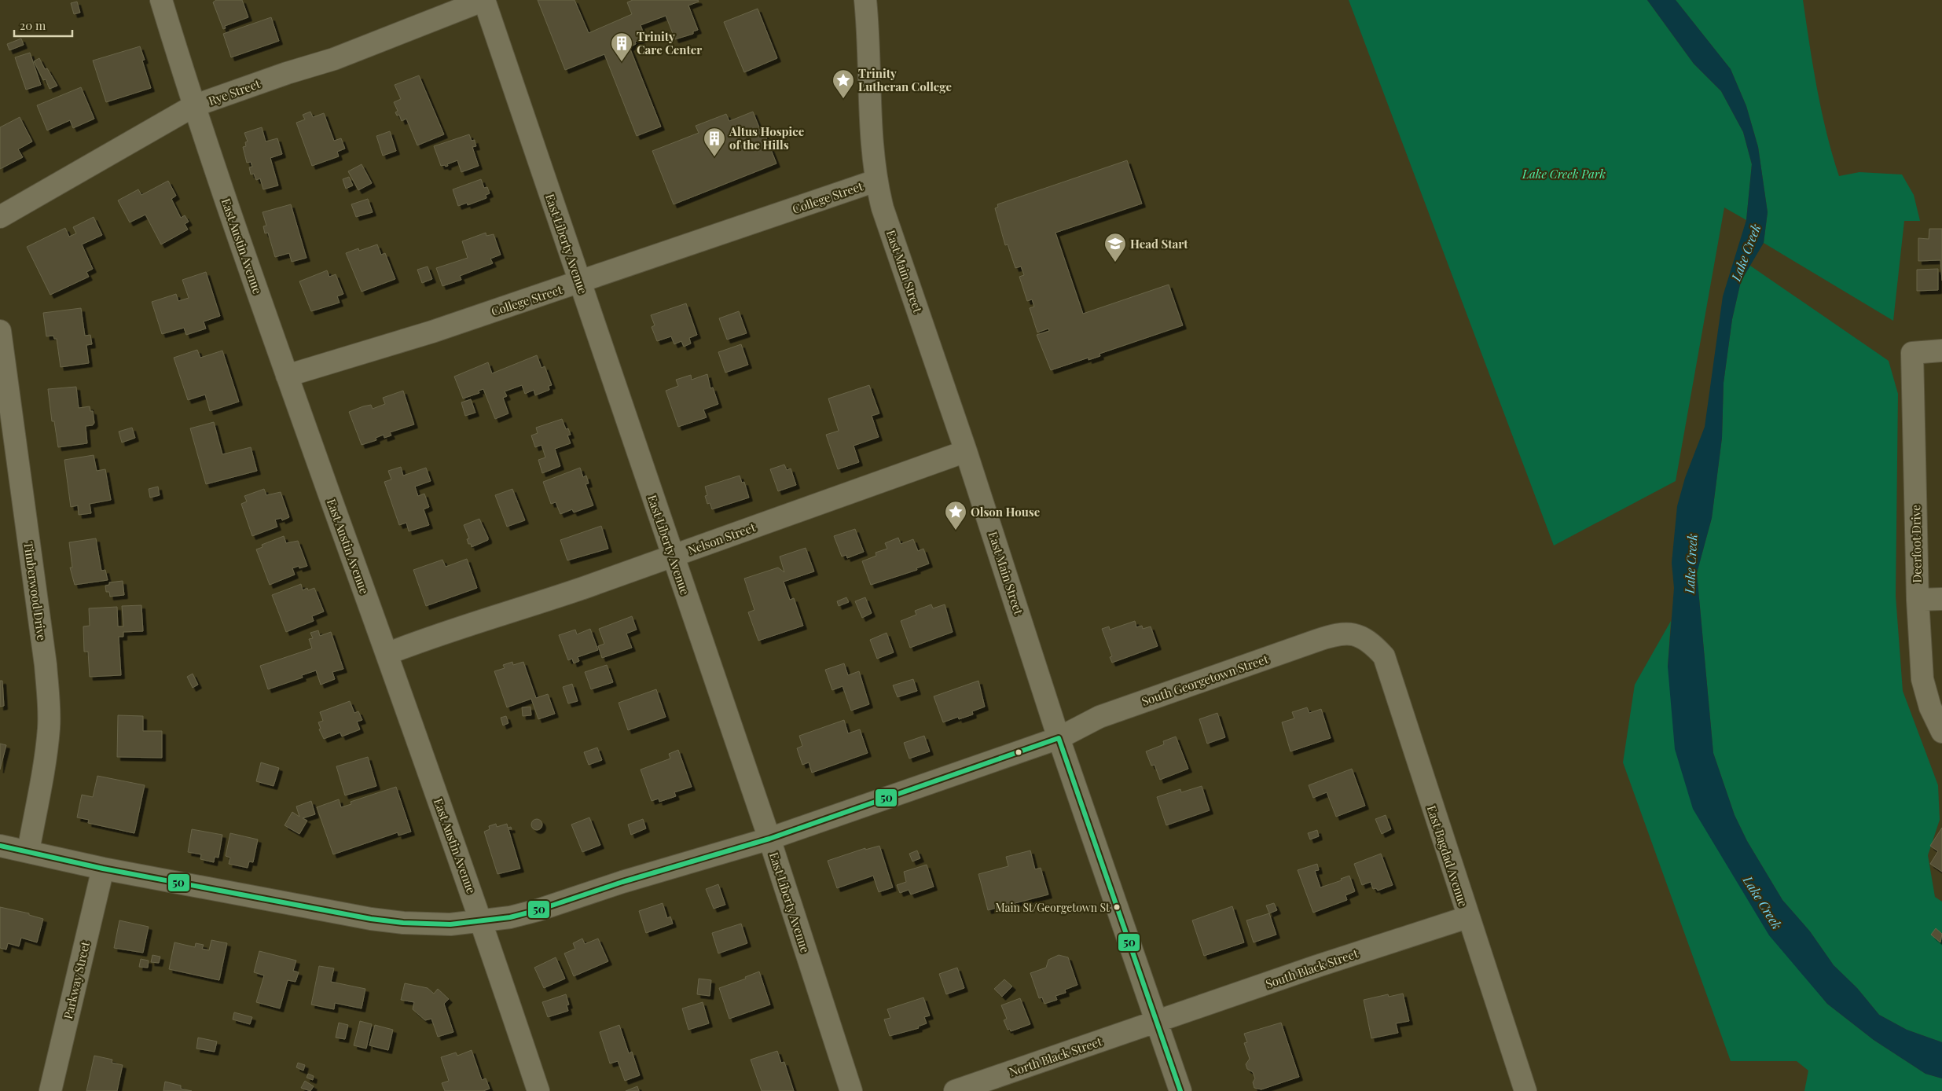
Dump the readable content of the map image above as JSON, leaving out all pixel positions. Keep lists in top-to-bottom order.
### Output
{
  "streets": {
    "street": [
      "Rye Street",
      "College Street",
      "East Liberty Avenue",
      "East Austin Avenue",
      "East Main Street",
      "Nelson Street",
      "Deerfoot Drive",
      "Timberwood Drive",
      "South Georgetown Street",
      "East Bagdad Avenue",
      "South Black Street",
      "Parkway Street",
      "North Black Street"
    ]
  },
  "crossings": [
    ["Rye Street", "East Liberty Avenue"],
    ["Rye Street", "East Austin Avenue"],
    ["College Street", "East Liberty Avenue"],
    ["College Street", "East Austin Avenue"],
    ["College Street", "East Main Street"],
    ["East Liberty Avenue", "Nelson Street"],
    ["East Liberty Avenue", "South Georgetown Street"],
    ["East Austin Avenue", "Nelson Street"],
    ["East Austin Avenue", "South Georgetown Street"],
    ["East Main Street", "Nelson Street"],
    ["East Main Street", "South Georgetown Street"],
    ["East Main Street", "South Black Street"],
    ["East Main Street", "North Black Street"],
    ["Timberwood Drive", "South Georgetown Street"],
    ["South Georgetown Street", "East Bagdad Avenue"],
    ["South Georgetown Street", "Parkway Street"],
    ["East Bagdad Avenue", "South Black Street"],
    ["South Black Street", "North Black Street"]
  ],
  "water": ["Lake Creek"],
  "parks": ["Lake Creek Park"],
  "places": {
    "building": ["Trinity Care Center", "Altus Hospice of the Hills"],
    "place": ["Trinity Lutheran College", "Olson House"],
    "school or university": ["Head Start"],
    "other": ["Main St/Georgetown St"]
  },
  "lines": ["transit line 50"],
  "scale_bar": "20 m"
}
